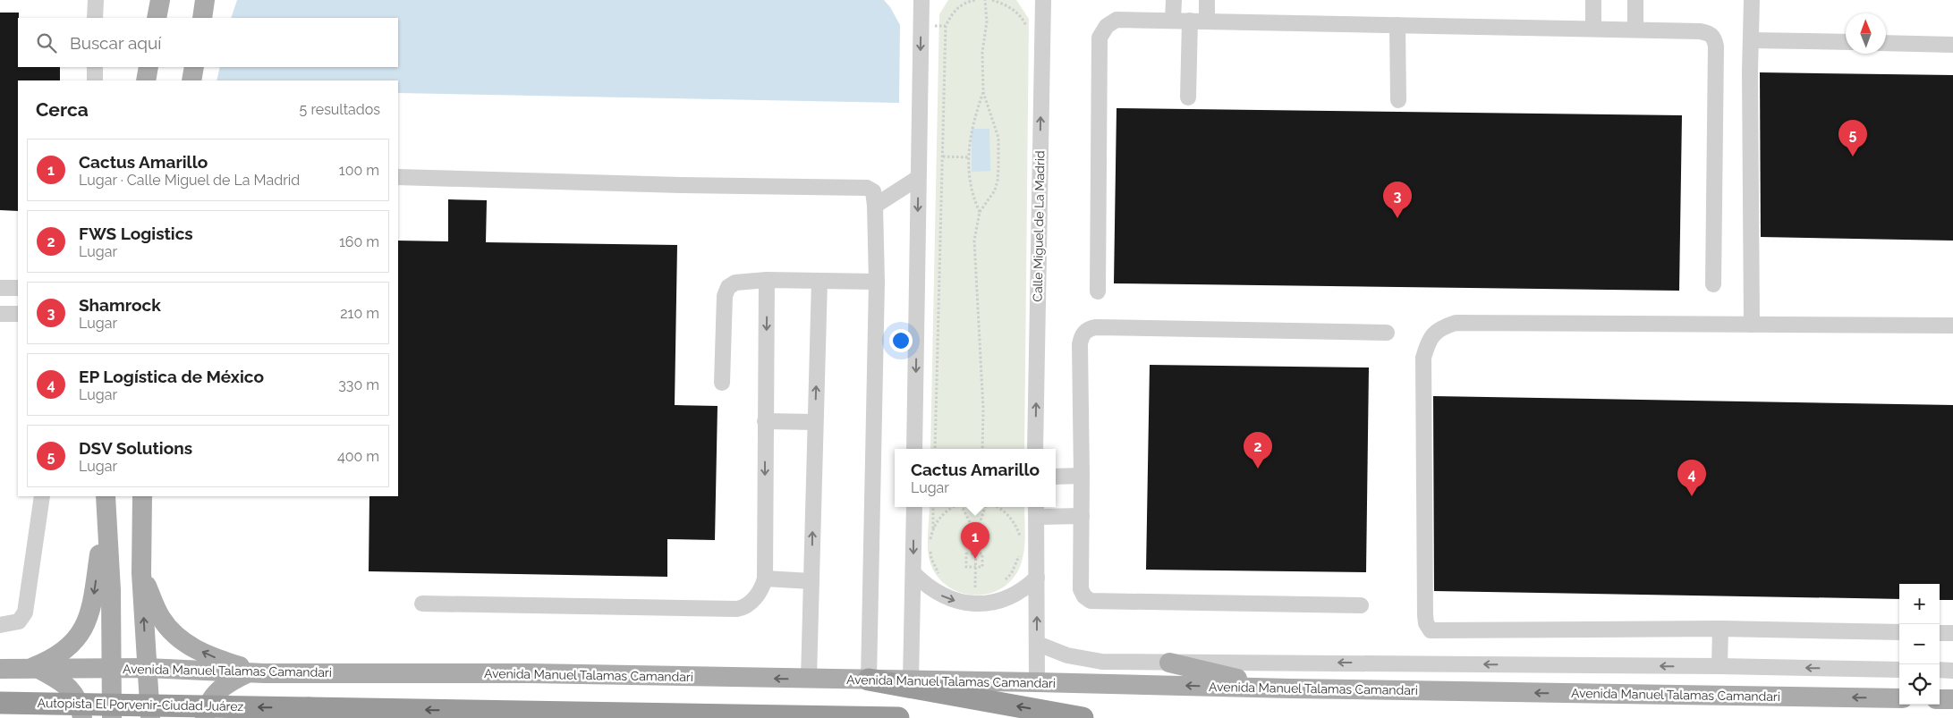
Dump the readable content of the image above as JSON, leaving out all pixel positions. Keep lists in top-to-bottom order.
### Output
{
  "streets": {
    "highway": ["Autopista El Porvenir-Ciudad Juárez"],
    "main road": ["Avenida Manuel Talamas Camandari"],
    "street": ["Calle Miguel de La Madrid"]
  },
  "one_way": ["Avenida Manuel Talamas Camandari", "Autopista El Porvenir-Ciudad Juárez"],
  "north": "top",
  "page": {
    "search": "Buscar aquí",
    "heading": ["Cerca", "5 resultados"],
    "pins": [
      "5",
      "3",
      "2",
      "4",
      "1"
    ],
    "list": [
      {
        "mark": "1",
        "name": "Cactus Amarillo",
        "note": "Lugar · Calle Miguel de La Madrid",
        "value": "100 m"
      },
      {
        "mark": "2",
        "name": "FWS Logistics",
        "note": "Lugar",
        "value": "160 m"
      },
      {
        "mark": "3",
        "name": "Shamrock",
        "note": "Lugar",
        "value": "210 m"
      },
      {
        "mark": "4",
        "name": "EP Logística de México",
        "note": "Lugar",
        "value": "330 m"
      },
      {
        "mark": "5",
        "name": "DSV Solutions",
        "note": "Lugar",
        "value": "400 m"
      }
    ],
    "popup": ["Cactus Amarillo", "Lugar"],
    "map_buttons": ["+", "−"]
  }
}
